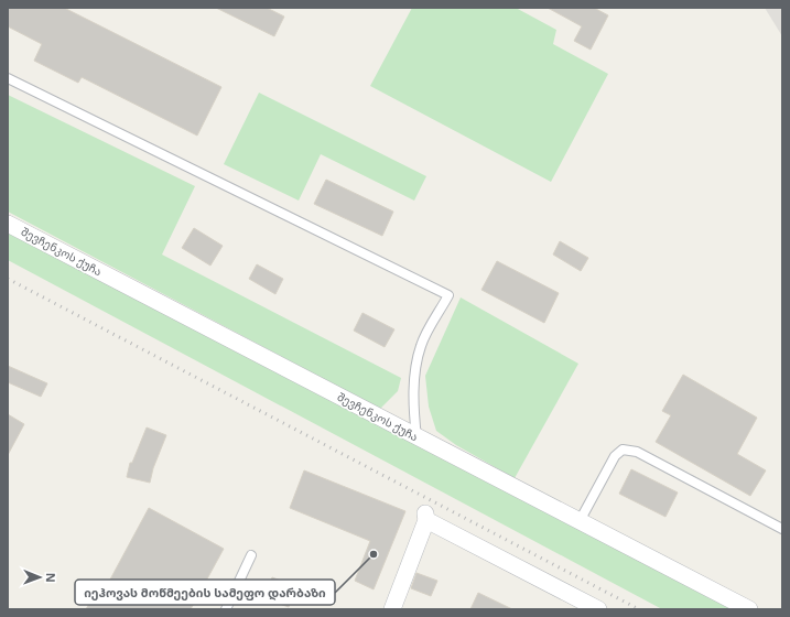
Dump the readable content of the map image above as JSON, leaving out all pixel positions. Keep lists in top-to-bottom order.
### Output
{
  "streets": {
    "street": ["შევჩენკოს ქუჩა"]
  },
  "places": ["იეჰოვას მოწმეების სამეფო დარბაზი"],
  "north": "right"
}
